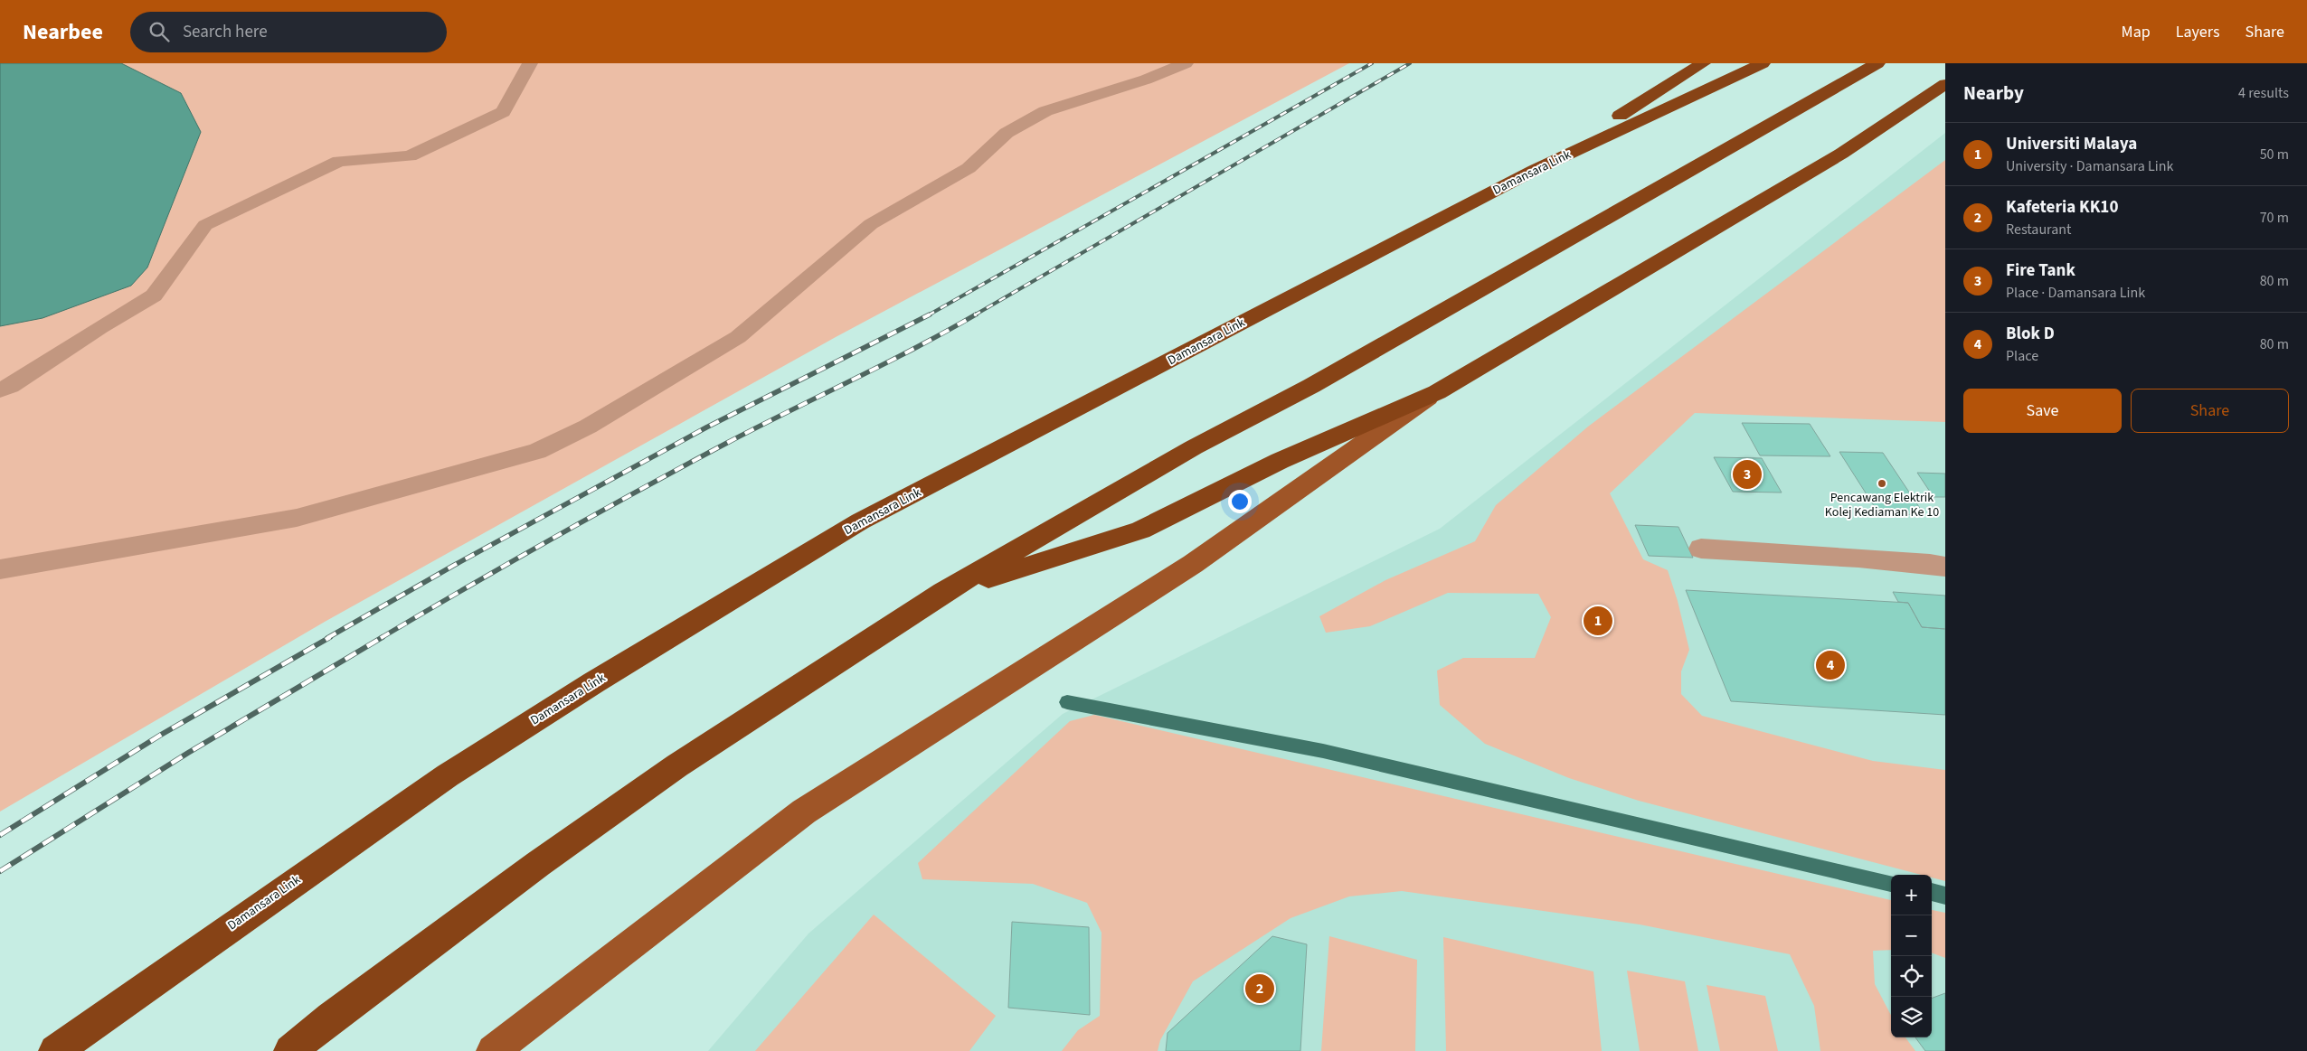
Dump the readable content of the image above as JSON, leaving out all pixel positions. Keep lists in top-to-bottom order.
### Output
{
  "streets": {
    "highway": ["Damansara Link"]
  },
  "places": ["Pencawang Elektrik Kolej Kediaman Ke 10"],
  "page": {
    "header": "Nearbee",
    "search": "Search here",
    "nav": ["Map", "Layers", "Share"],
    "heading": ["Nearby", "4 results"],
    "list": [
      {
        "mark": "1",
        "name": "Universiti Malaya",
        "note": "University · Damansara Link",
        "value": "50 m"
      },
      {
        "mark": "2",
        "name": "Kafeteria KK10",
        "note": "Restaurant",
        "value": "70 m"
      },
      {
        "mark": "3",
        "name": "Fire Tank",
        "note": "Place · Damansara Link",
        "value": "80 m"
      },
      {
        "mark": "4",
        "name": "Blok D",
        "note": "Place",
        "value": "80 m"
      }
    ],
    "buttons": ["Save", "Share"],
    "pins": [
      "3",
      "1",
      "4",
      "2"
    ],
    "map_buttons": ["+", "−"]
  }
}
